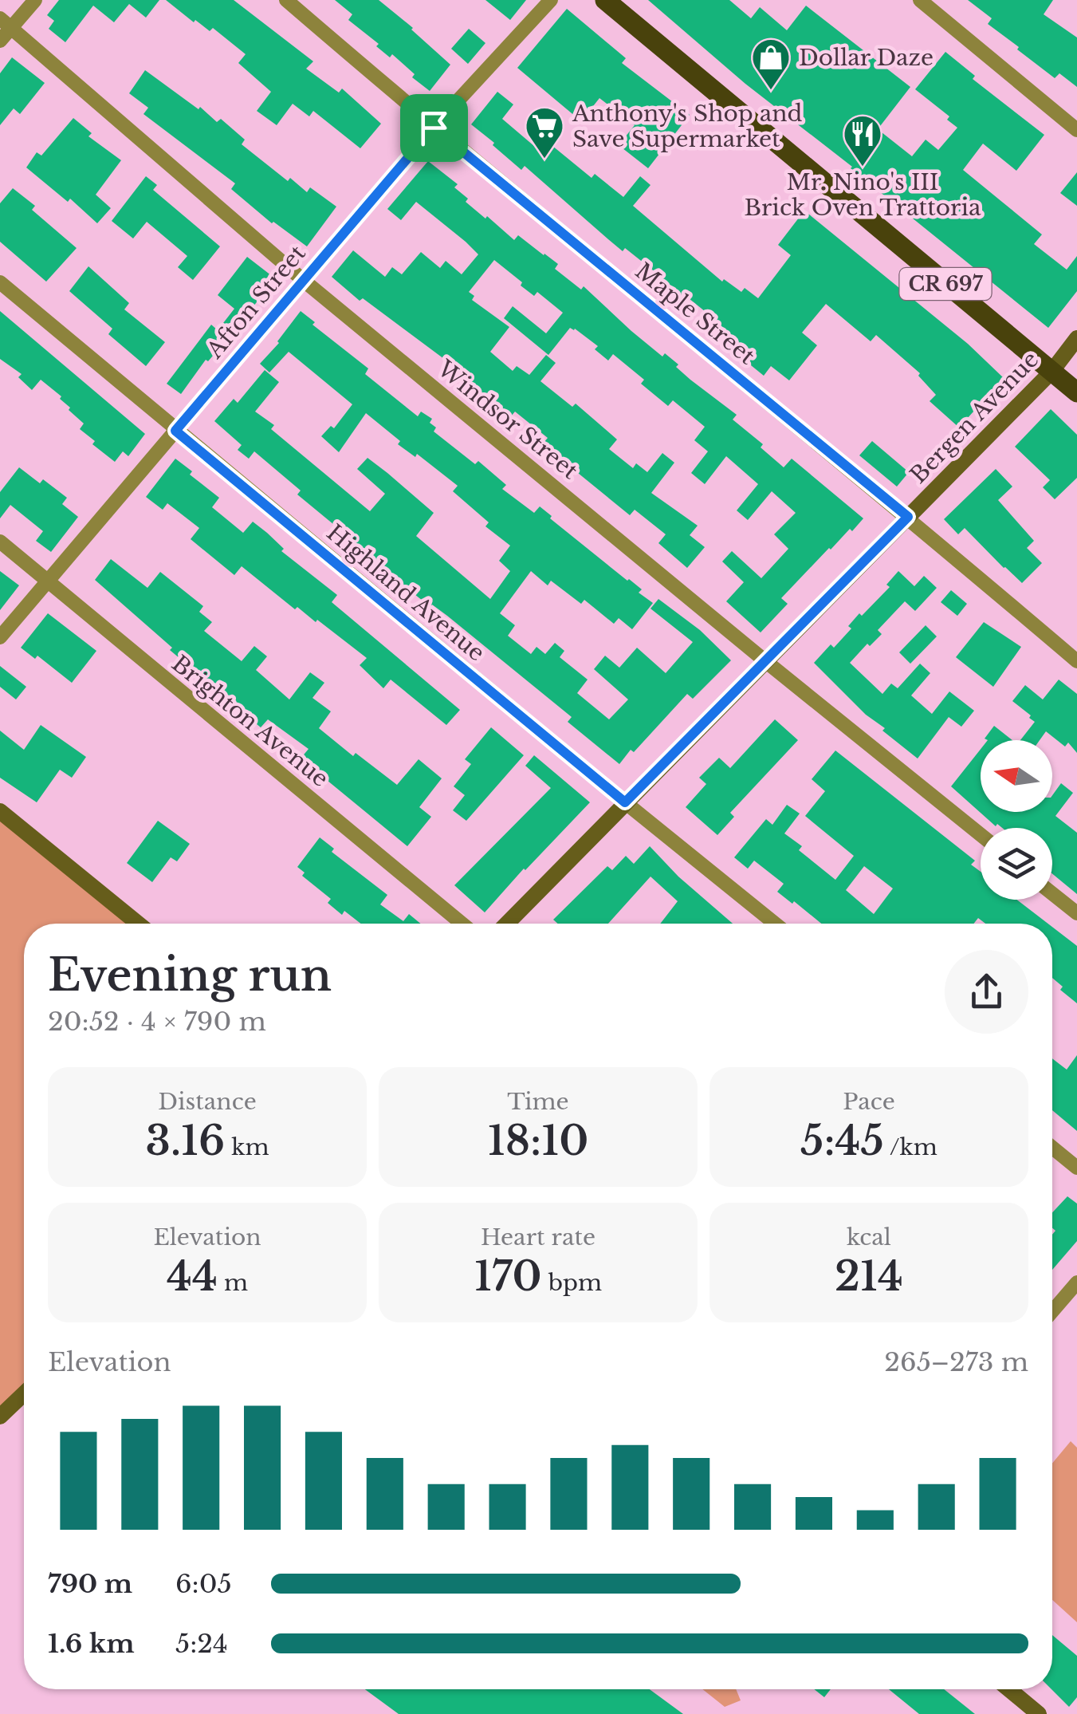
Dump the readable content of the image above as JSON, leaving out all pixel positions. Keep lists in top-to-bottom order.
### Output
{
  "streets": {
    "main road": ["CR 697"],
    "street": [
      "Afton Street",
      "Maple Street",
      "Bergen Avenue",
      "Windsor Street",
      "Highland Avenue",
      "Brighton Avenue"
    ]
  },
  "crossings": [
    ["CR 697", "Bergen Avenue"],
    ["Afton Street", "Maple Street"],
    ["Afton Street", "Windsor Street"],
    ["Afton Street", "Highland Avenue"],
    ["Afton Street", "Brighton Avenue"],
    ["Maple Street", "Bergen Avenue"],
    ["Bergen Avenue", "Windsor Street"],
    ["Bergen Avenue", "Highland Avenue"]
  ],
  "places": {
    "shop": ["Dollar Daze"],
    "supermarket": ["Anthony's Shop and Save Supermarket"],
    "restaurant": ["Mr. Nino's III Brick Oven Trattoria"]
  },
  "north": "left",
  "page": {
    "heading": ["Evening run", "20:52 · 4 × 790 m"],
    "stats": [
      ["Distance", "3.16 km"],
      ["Time", "18:10"],
      ["Pace", "5:45 /km"],
      ["Elevation", "44 m"],
      ["Heart rate", "170 bpm"],
      ["kcal", "214"]
    ],
    "chart": ["Elevation", "265–273 m"],
    "list": [
      {
        "name": "790 m",
        "note": "6:05"
      },
      {
        "name": "1.6 km",
        "note": "5:24"
      }
    ]
  }
}
